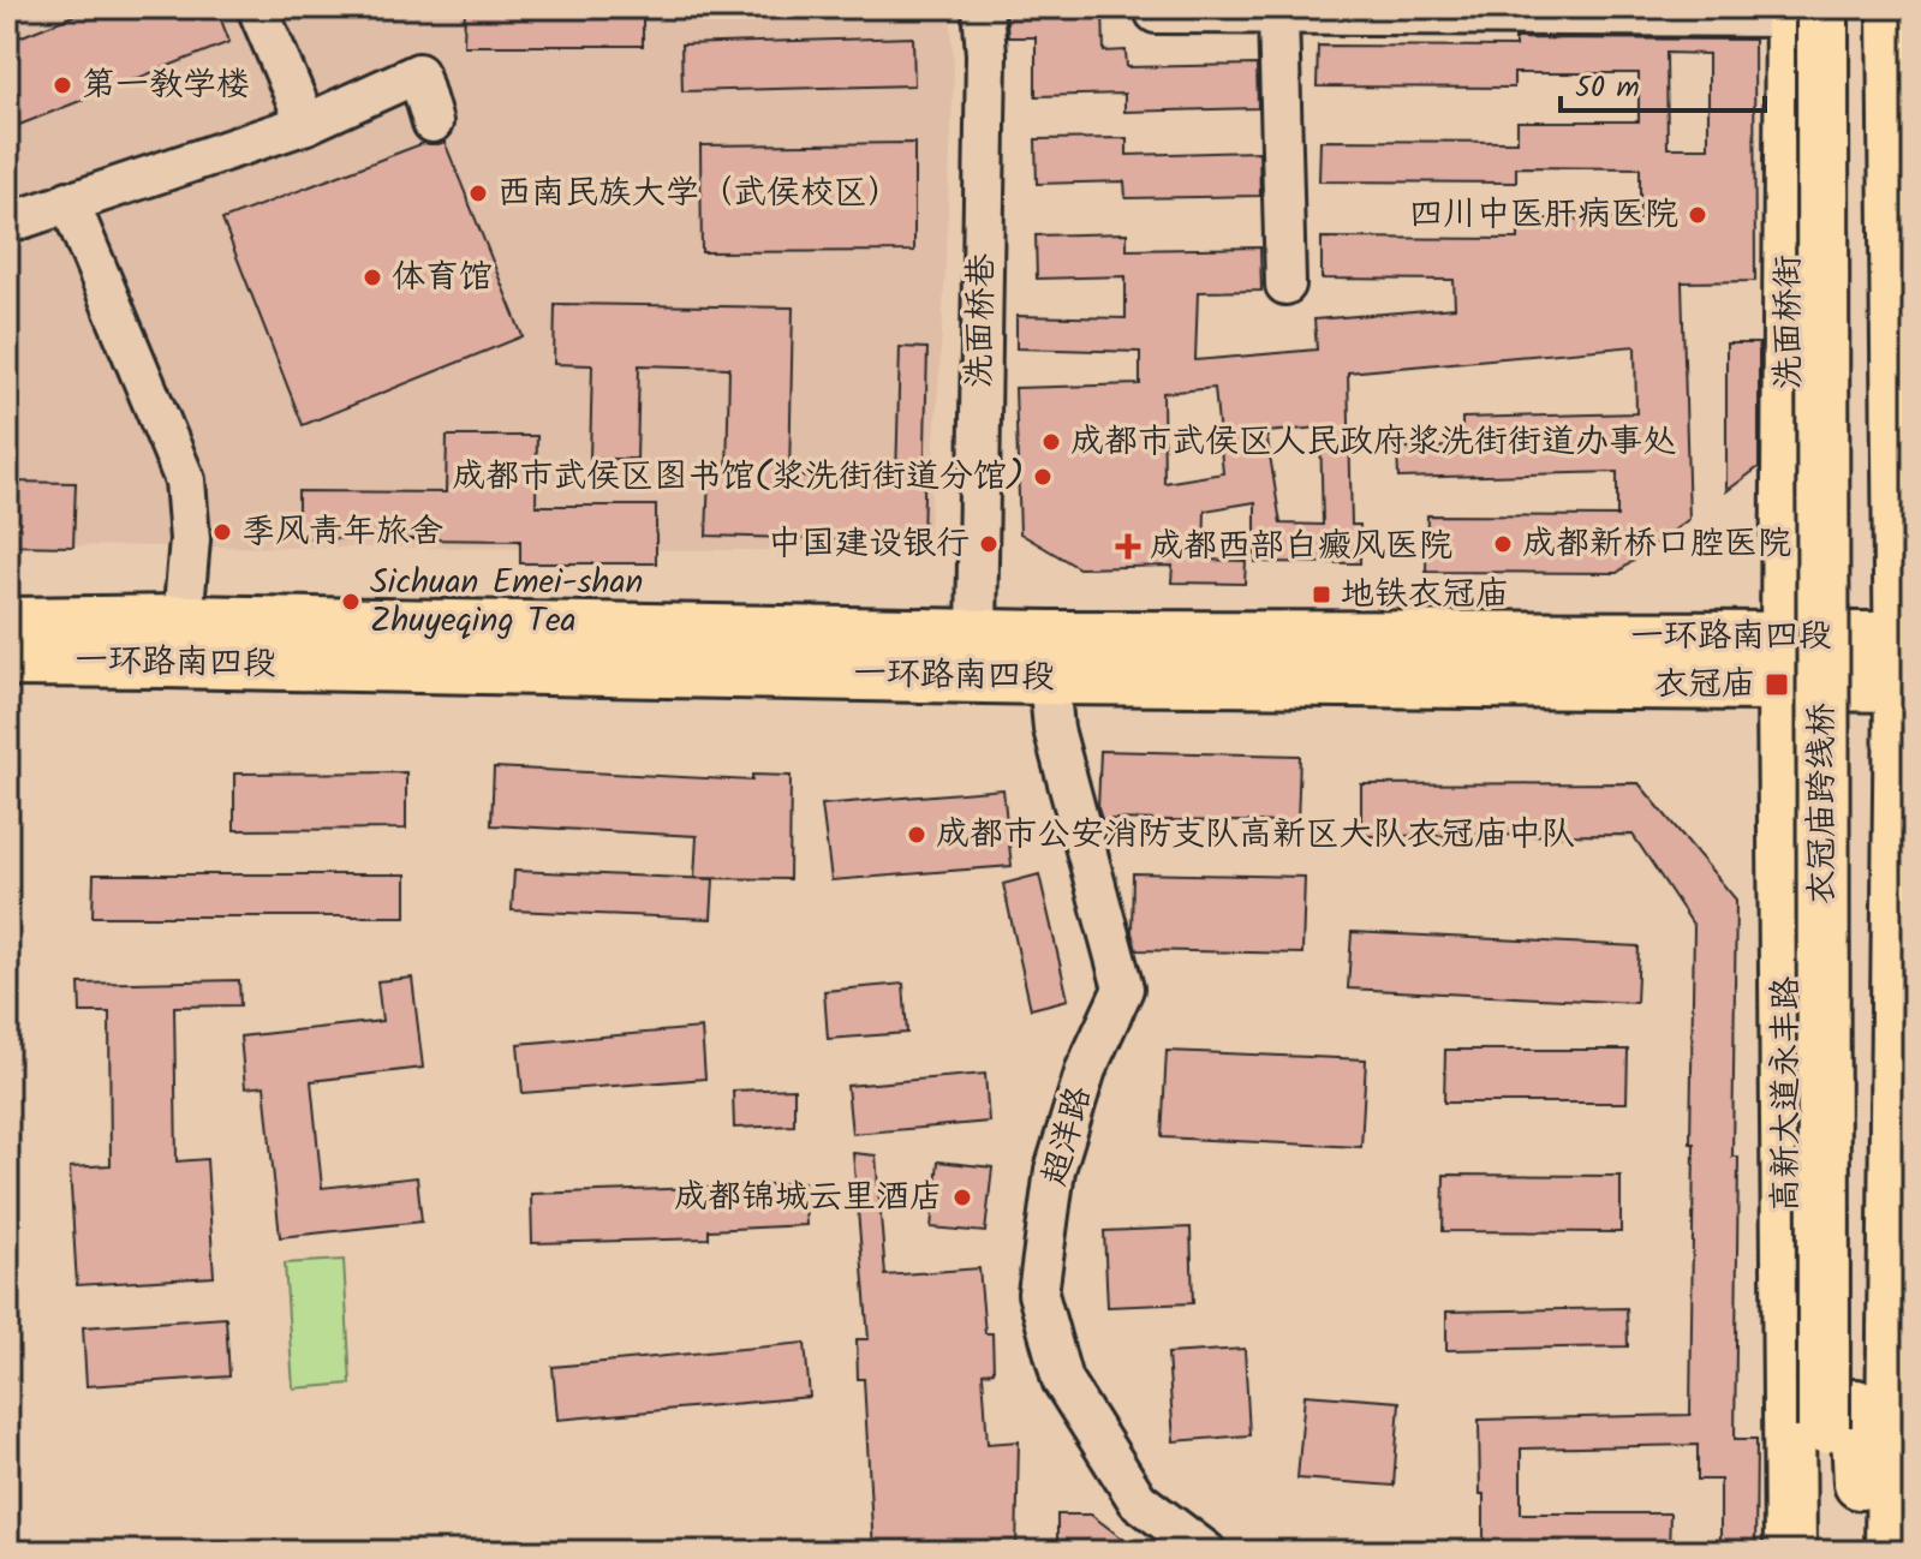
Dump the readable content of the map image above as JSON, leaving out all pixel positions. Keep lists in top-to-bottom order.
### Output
{
  "streets": {
    "main road": [
      "洗面桥街",
      "一环路南四段",
      "衣冠庙跨线桥",
      "高新大道永丰路"
    ],
    "street": ["洗面桥巷", "超洋路"]
  },
  "crossings": [
    ["洗面桥巷", "一环路南四段"],
    ["洗面桥街", "一环路南四段"],
    ["洗面桥街", "衣冠庙跨线桥"],
    ["洗面桥街", "高新大道永丰路"],
    ["一环路南四段", "高新大道永丰路"],
    ["一环路南四段", "超洋路"]
  ],
  "places": {
    "other": [
      "第一教学楼",
      "西南民族大学（武侯校区）",
      "四川中医肝病医院",
      "体育馆",
      "成都市武侯区人民政府浆洗街街道办事处",
      "成都市武侯区图书馆(浆洗街街道分馆)",
      "季风青年旅舍",
      "中国建设银行",
      "成都新桥口腔医院",
      "Sichuan Emei-shan Zhuyeqing Tea",
      "成都市公安消防支队高新区大队衣冠庙中队",
      "成都锦城云里酒店"
    ],
    "health": ["成都西部白癜风医院"],
    "transit": ["地铁衣冠庙", "衣冠庙"]
  },
  "scale_bar": "50 m"
}
